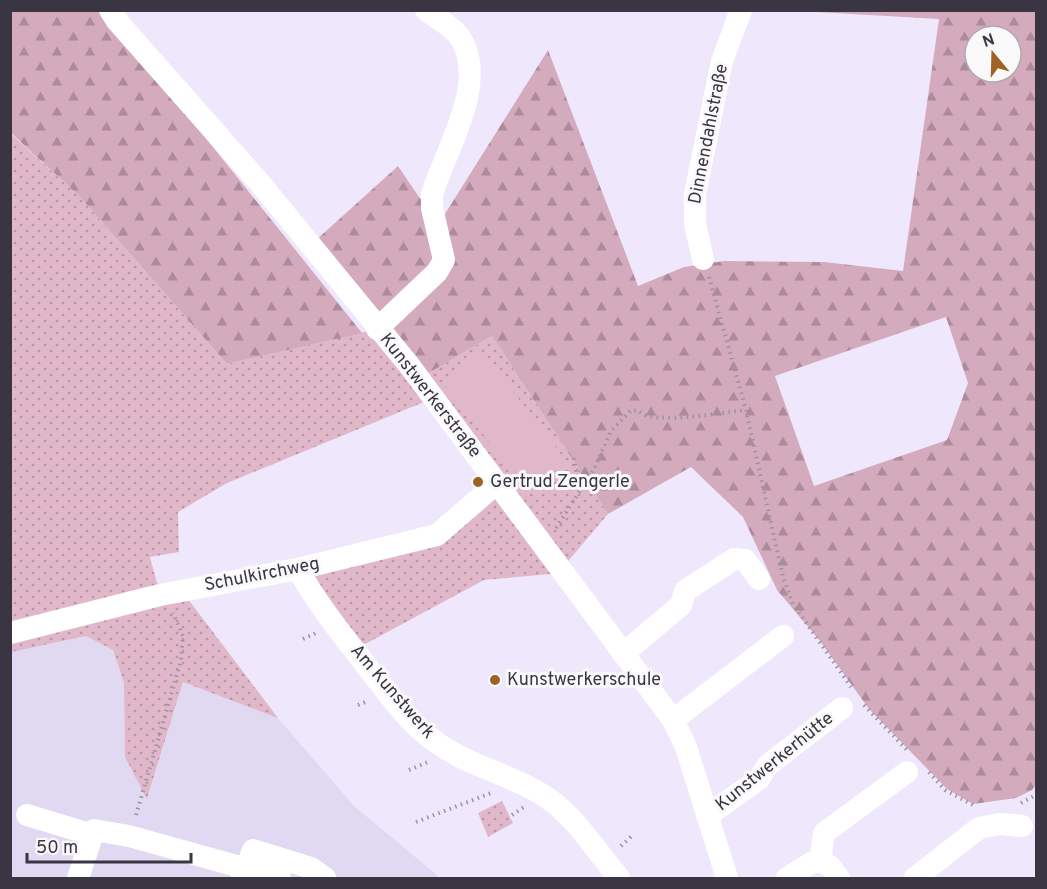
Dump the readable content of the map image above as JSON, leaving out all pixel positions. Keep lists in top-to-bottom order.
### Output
{
  "streets": {
    "street": [
      "Dinnendahlstraße",
      "Kunstwerkerstraße",
      "Schulkirchweg",
      "Am Kunstwerk",
      "Kunstwerkerhütte"
    ]
  },
  "crossings": [
    ["Kunstwerkerstraße", "Schulkirchweg"],
    ["Kunstwerkerstraße", "Kunstwerkerhütte"],
    ["Schulkirchweg", "Am Kunstwerk"]
  ],
  "places": ["Gertrud Zengerle", "Kunstwerkerschule"],
  "scale_bar": "50 m",
  "north": "top"
}
